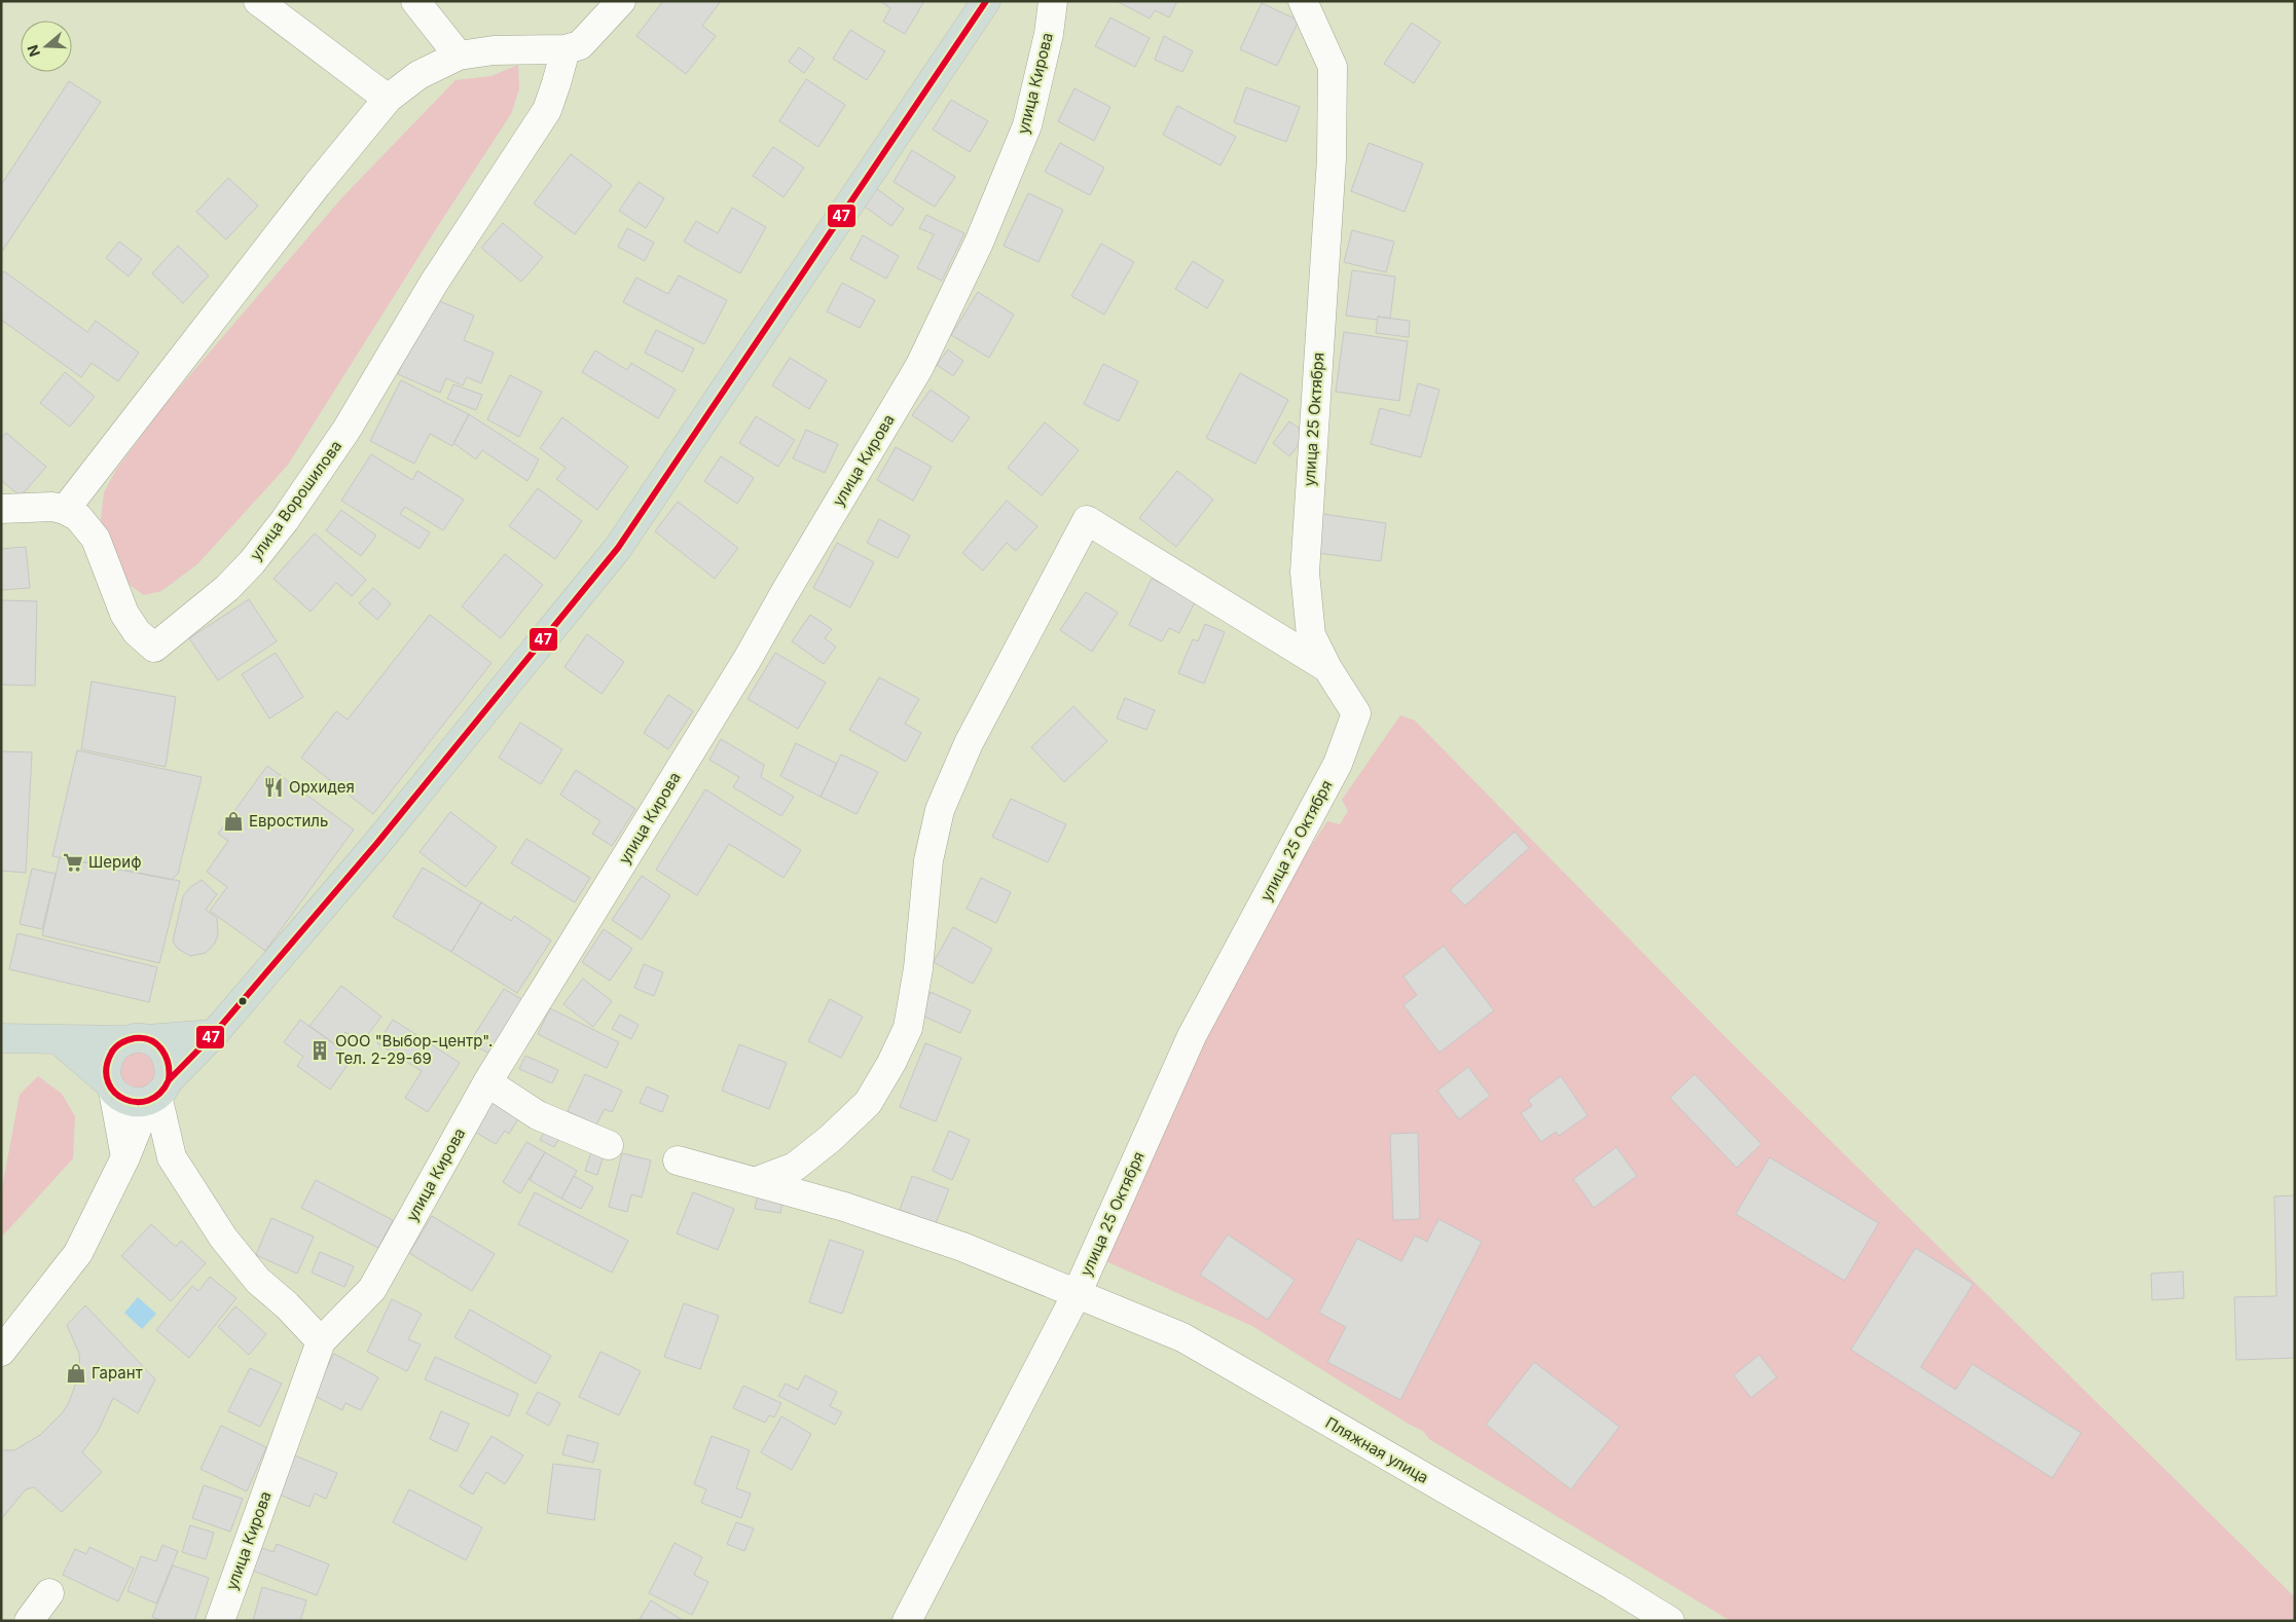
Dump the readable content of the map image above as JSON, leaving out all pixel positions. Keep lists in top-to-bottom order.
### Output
{
  "streets": {
    "street": [
      "улица Кирова",
      "улица 25 Октября",
      "улица Ворошилова",
      "Пляжная улица"
    ]
  },
  "crossings": [
    ["улица 25 Октября", "Пляжная улица"]
  ],
  "places": {
    "restaurant": ["Орхидея"],
    "shop": ["Евростиль", "Гарант"],
    "supermarket": ["Шериф"],
    "building": ["ООО \"Выбор-центр\". Тел. 2-29-69"]
  },
  "lines": ["transit line 47"],
  "north": "left"
}
